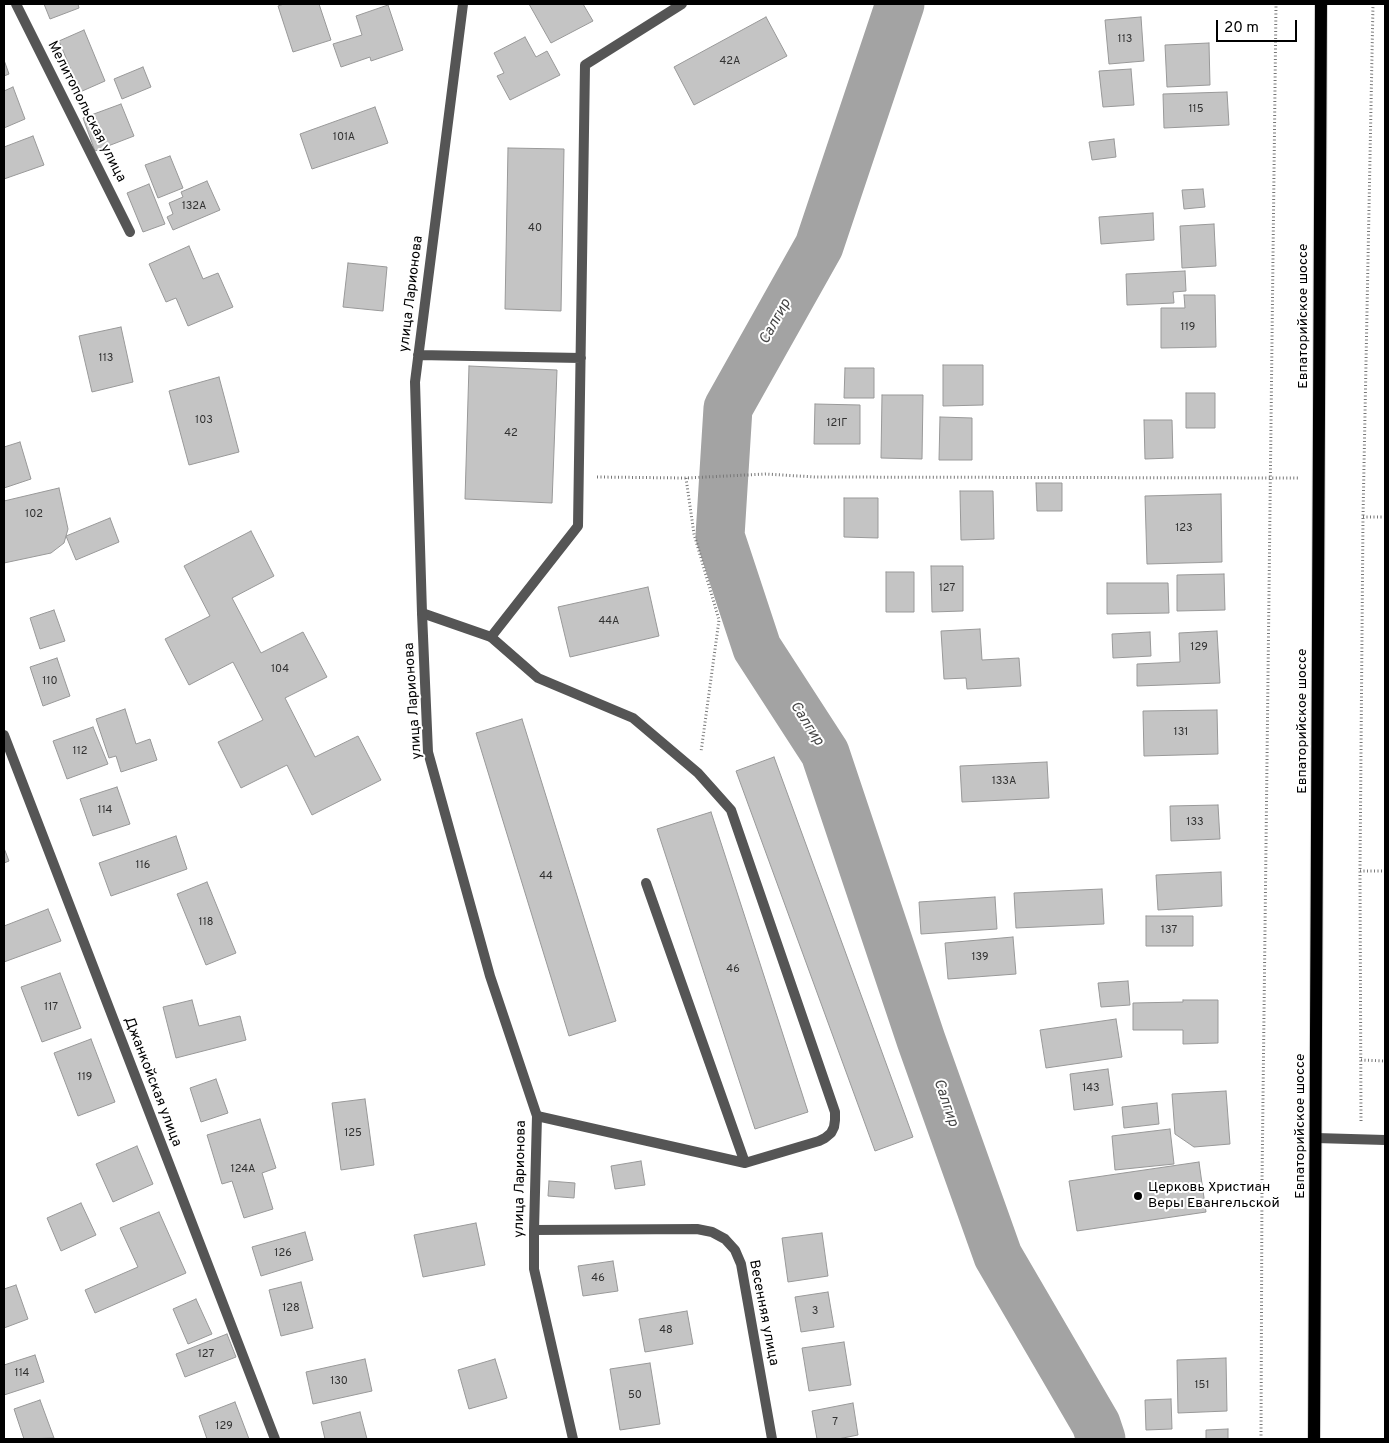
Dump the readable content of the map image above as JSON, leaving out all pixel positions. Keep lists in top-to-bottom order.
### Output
{
  "streets": {
    "main road": ["Евпаторийское шоссе"],
    "street": [
      "Мелитопольская улица",
      "улица Ларионова",
      "Джанкойская улица",
      "Весенняя улица"
    ]
  },
  "crossings": [
    ["улица Ларионова", "Весенняя улица"]
  ],
  "water": ["Салгир"],
  "places": ["Церковь Христиан Веры Евангельской"],
  "house_numbers": [
    "113",
    "42А",
    "115",
    "101А",
    "132А",
    "40",
    "119",
    "113",
    "103",
    "121Г",
    "42",
    "102",
    "123",
    "127",
    "44А",
    "129",
    "104",
    "110",
    "131",
    "112",
    "133А",
    "114",
    "133",
    "116",
    "44",
    "118",
    "137",
    "139",
    "46",
    "117",
    "119",
    "143",
    "125",
    "124А",
    "126",
    "46",
    "128",
    "3",
    "48",
    "127",
    "114",
    "130",
    "151",
    "50",
    "7",
    "129"
  ],
  "scale_bar": "20 m"
}
